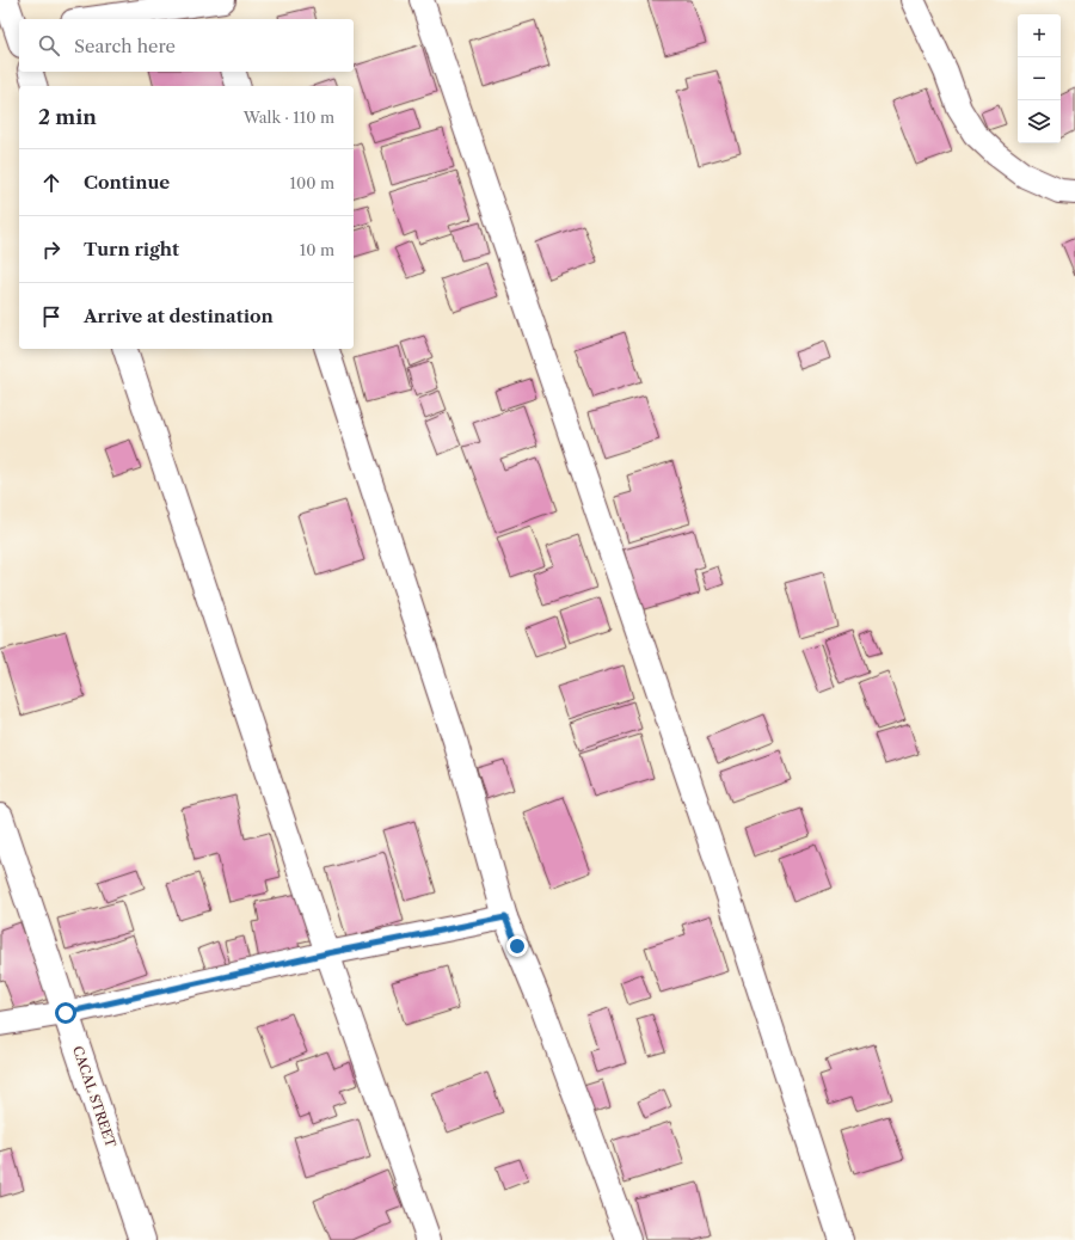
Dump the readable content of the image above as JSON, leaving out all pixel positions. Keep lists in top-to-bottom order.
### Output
{
  "streets": {
    "street": ["CACAL STREET"]
  },
  "page": {
    "map_buttons": ["+", "−"],
    "search": "Search here",
    "heading": ["2 min", "Walk · 110 m"],
    "list": [
      ["Continue", "100 m"],
      ["Turn right", "10 m"],
      "Arrive at destination"
    ]
  }
}
